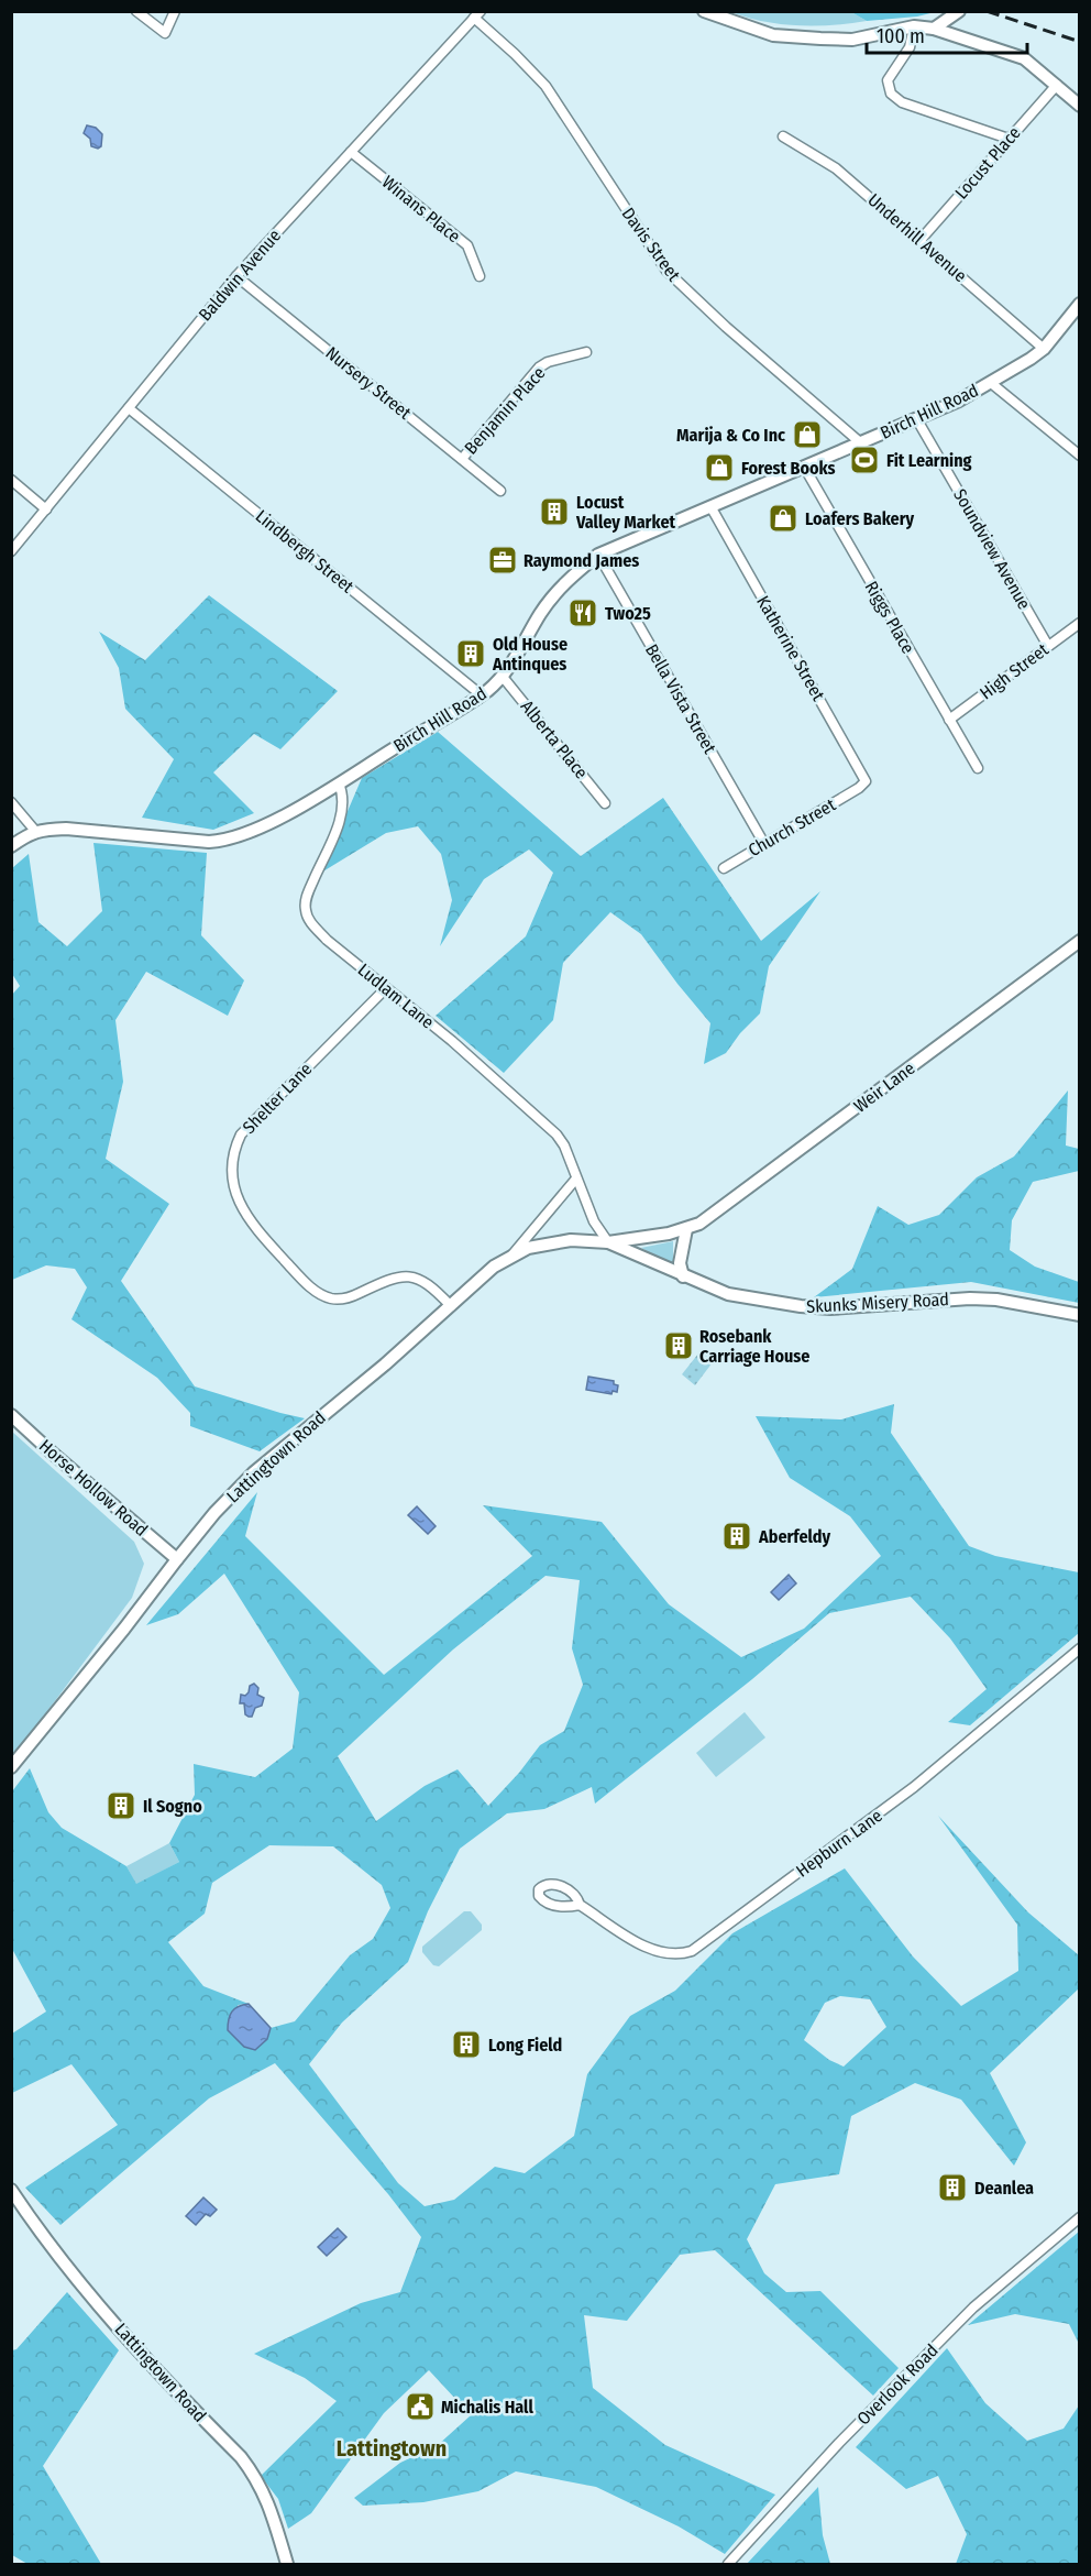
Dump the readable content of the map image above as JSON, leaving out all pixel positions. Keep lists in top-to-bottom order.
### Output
{
  "streets": {
    "street": [
      "Locust Place",
      "Winans Place",
      "Underhill Avenue",
      "Davis Street",
      "Baldwin Avenue",
      "Nursery Street",
      "Benjamin Place",
      "Birch Hill Road",
      "Soundview Avenue",
      "Lindbergh Street",
      "Riggs Place",
      "Katherine Street",
      "High Street",
      "Bella Vista Street",
      "Alberta Place",
      "Church Street",
      "Ludlam Lane",
      "Weir Lane",
      "Shelter Lane",
      "Skunks Misery Road",
      "Lattingtown Road",
      "Horse Hollow Road",
      "Hepburn Lane",
      "Overlook Road"
    ]
  },
  "crossings": [
    ["Locust Place", "Underhill Avenue"],
    ["Winans Place", "Baldwin Avenue"],
    ["Underhill Avenue", "Birch Hill Road"],
    ["Davis Street", "Baldwin Avenue"],
    ["Davis Street", "Birch Hill Road"],
    ["Baldwin Avenue", "Nursery Street"],
    ["Baldwin Avenue", "Lindbergh Street"],
    ["Nursery Street", "Benjamin Place"],
    ["Birch Hill Road", "Soundview Avenue"],
    ["Birch Hill Road", "Lindbergh Street"],
    ["Birch Hill Road", "Riggs Place"],
    ["Birch Hill Road", "Katherine Street"],
    ["Birch Hill Road", "Bella Vista Street"],
    ["Birch Hill Road", "Alberta Place"],
    ["Birch Hill Road", "Ludlam Lane"],
    ["Soundview Avenue", "High Street"],
    ["Riggs Place", "High Street"],
    ["Katherine Street", "Church Street"],
    ["Bella Vista Street", "Church Street"],
    ["Ludlam Lane", "Weir Lane"],
    ["Ludlam Lane", "Shelter Lane"],
    ["Ludlam Lane", "Skunks Misery Road"],
    ["Ludlam Lane", "Lattingtown Road"],
    ["Weir Lane", "Skunks Misery Road"],
    ["Weir Lane", "Lattingtown Road"],
    ["Shelter Lane", "Lattingtown Road"],
    ["Skunks Misery Road", "Lattingtown Road"],
    ["Lattingtown Road", "Horse Hollow Road"]
  ],
  "districts": ["Lattingtown"],
  "places": {
    "shop": ["Marija & Co Inc", "Forest Books", "Loafers Bakery"],
    "sports": ["Fit Learning"],
    "building": [
      "Locust Valley Market",
      "Old House Antinques",
      "Rosebank Carriage House",
      "Aberfeldy",
      "Il Sogno",
      "Long Field",
      "Deanlea"
    ],
    "office": ["Raymond James"],
    "restaurant": ["Two25"],
    "public building": ["Michalis Hall"]
  },
  "scale_bar": "100 m"
}
